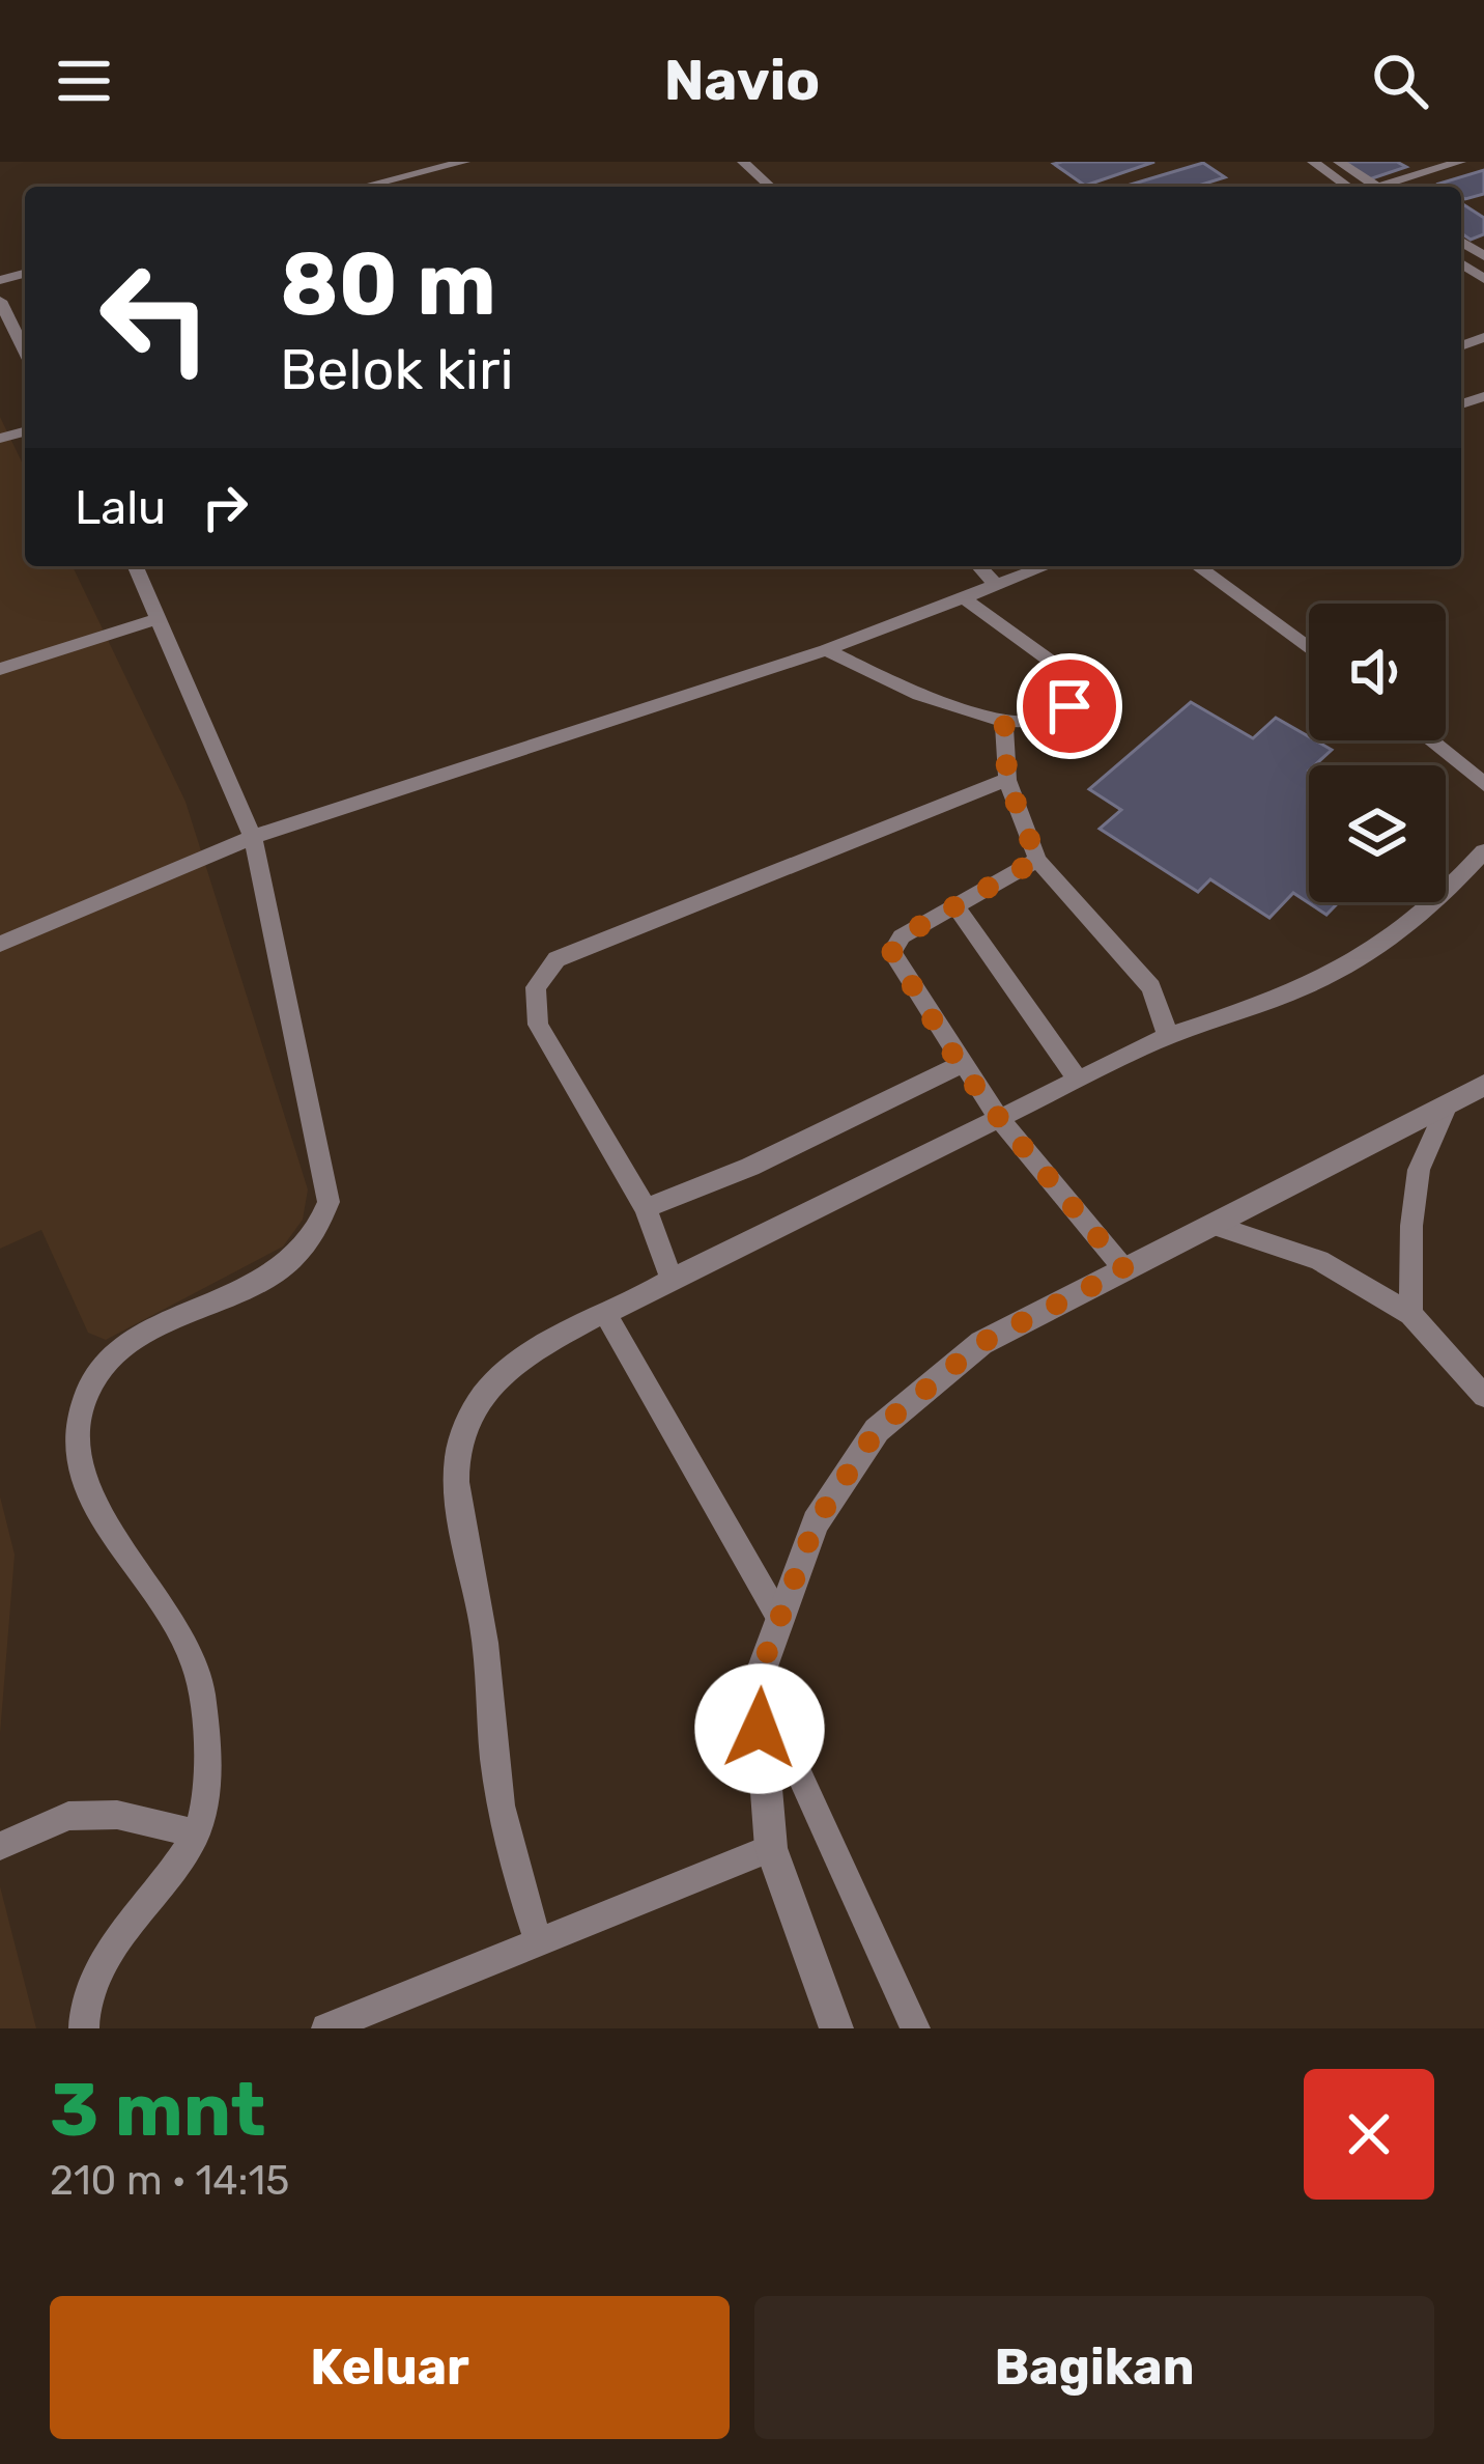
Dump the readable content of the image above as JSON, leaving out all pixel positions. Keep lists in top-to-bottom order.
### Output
{
  "page": {
    "header": "Navio",
    "turn": ["80 m", "Belok kiri"],
    "then": "Lalu",
    "heading": ["3 mnt", "210 m · 14:15"],
    "buttons": ["Keluar", "Bagikan"]
  }
}
